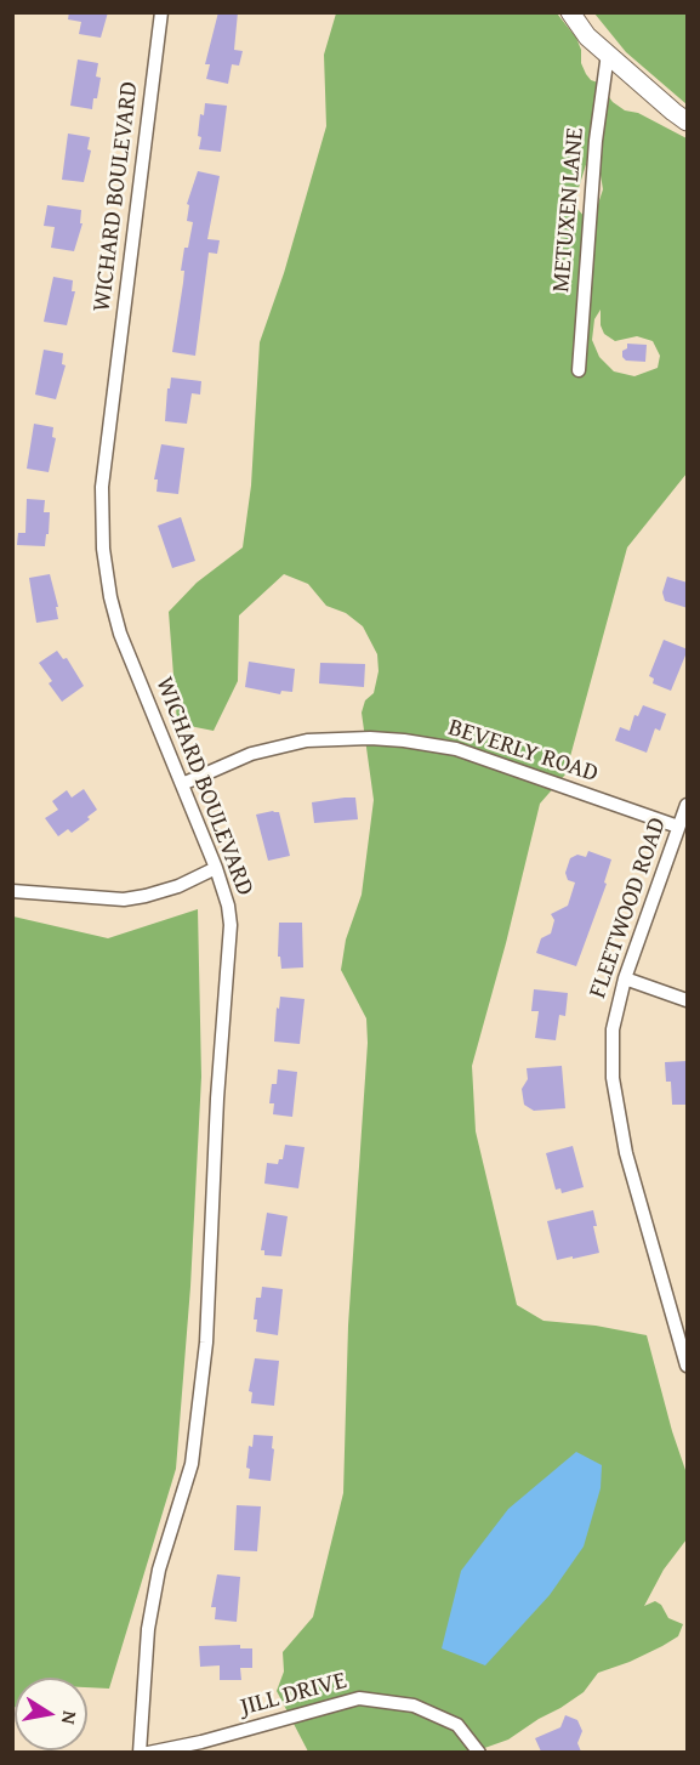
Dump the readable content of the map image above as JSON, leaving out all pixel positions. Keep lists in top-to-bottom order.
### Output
{
  "streets": {
    "street": [
      "WICHARD BOULEVARD",
      "METUXEN LANE",
      "BEVERLY ROAD",
      "FLEETWOOD ROAD",
      "JILL DRIVE"
    ]
  },
  "crossings": [
    ["WICHARD BOULEVARD", "BEVERLY ROAD"],
    ["BEVERLY ROAD", "FLEETWOOD ROAD"]
  ],
  "north": "right"
}
